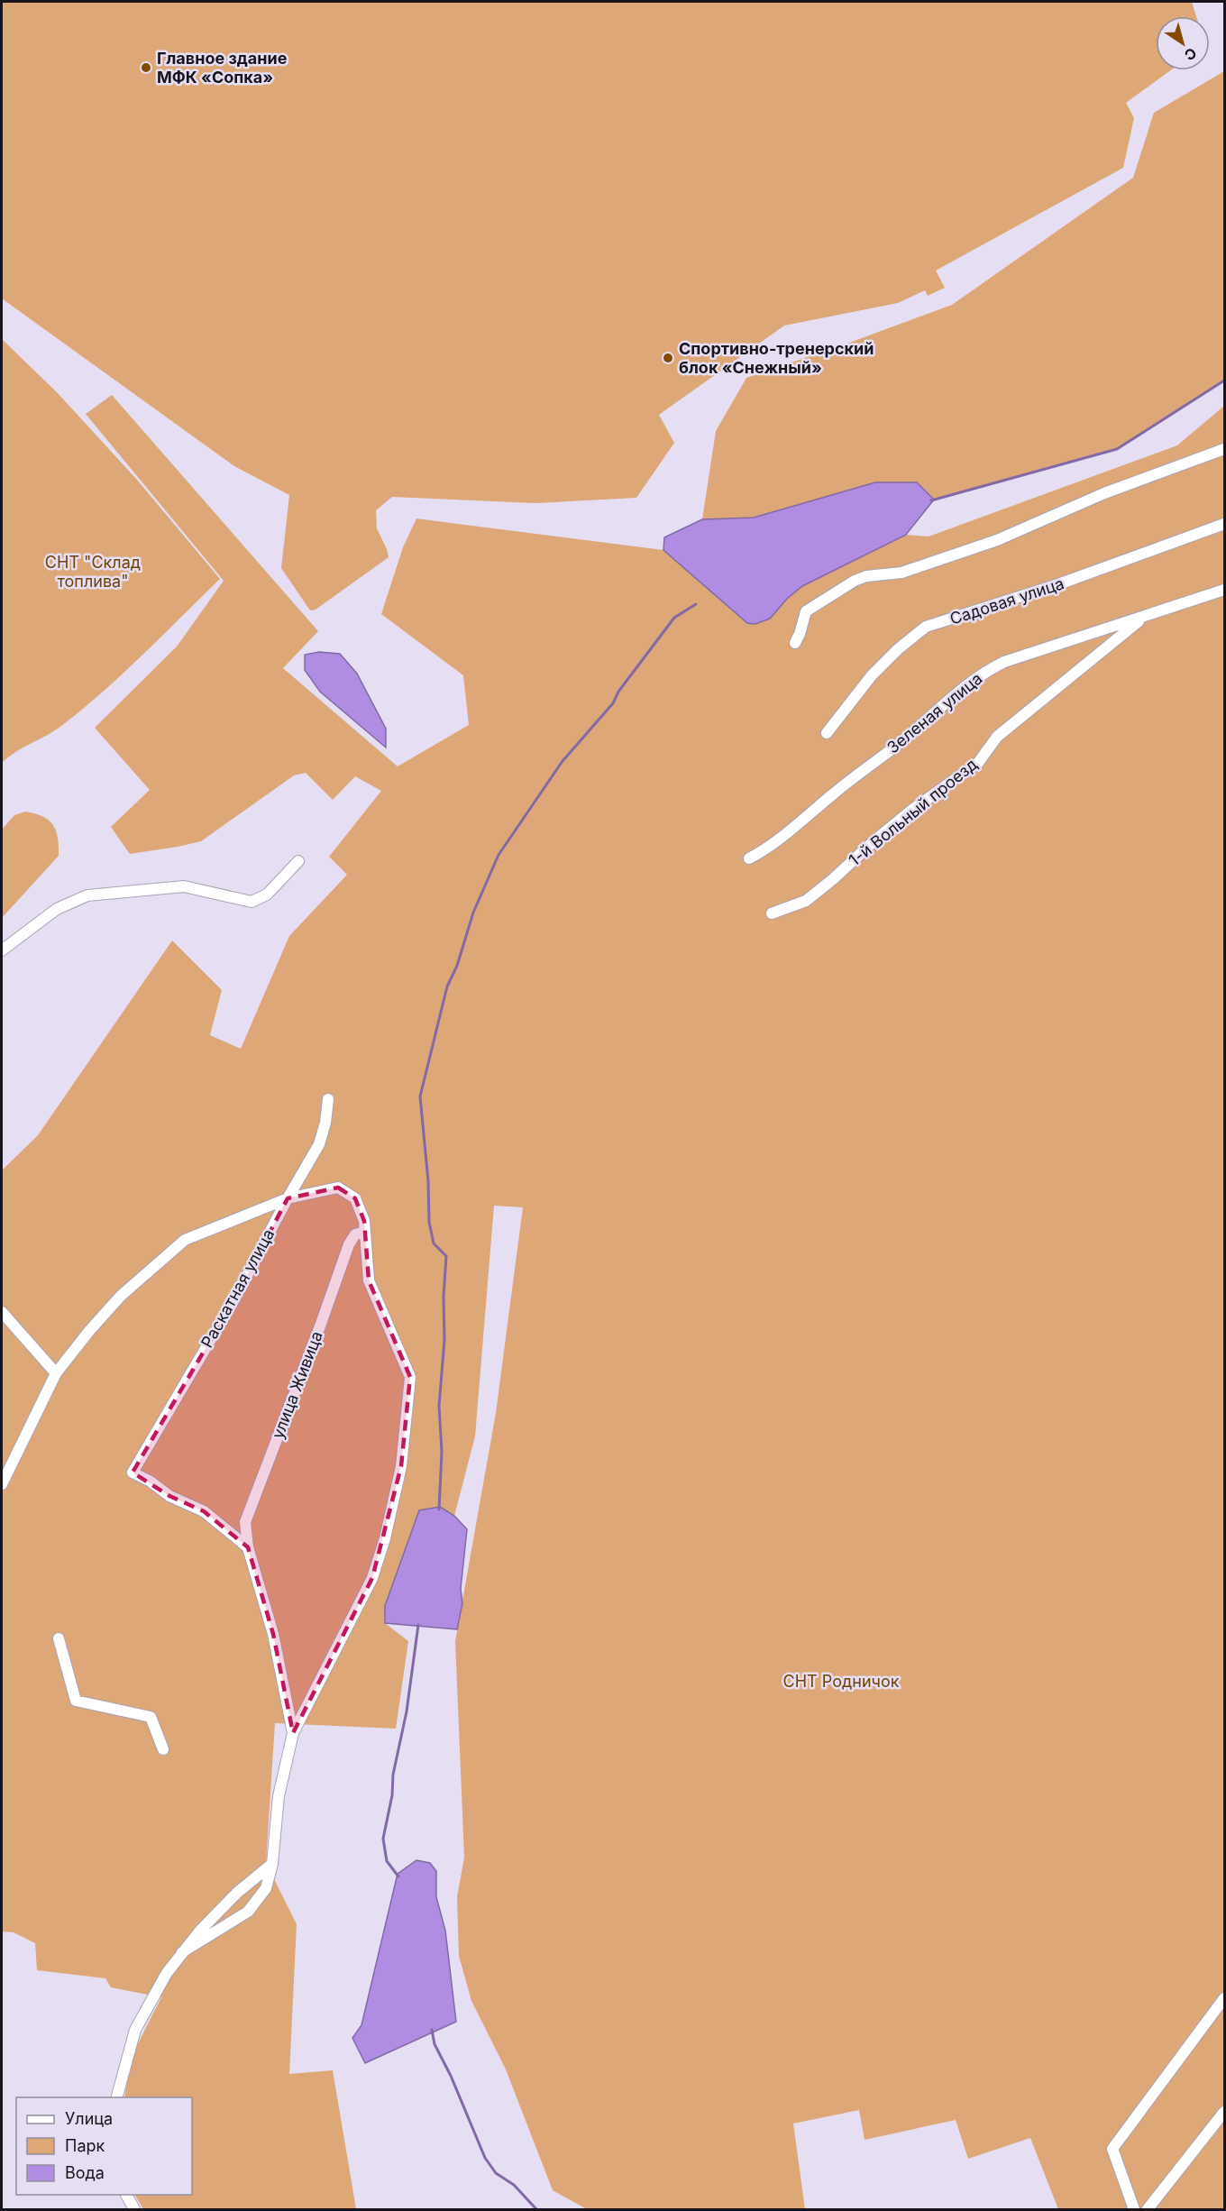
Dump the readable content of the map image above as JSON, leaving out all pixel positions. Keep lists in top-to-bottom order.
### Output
{
  "streets": {
    "street": [
      "Садовая улица",
      "Зеленая улица",
      "1-й Вольный проезд",
      "Раскатная улица",
      "улица Живица"
    ]
  },
  "crossings": [
    ["Зеленая улица", "1-й Вольный проезд"],
    ["Раскатная улица", "улица Живица"]
  ],
  "parks": ["СНТ \"Склад топлива\"", "СНТ Родничок"],
  "places": ["Главное здание МФК «Сопка»", "Спортивно-тренерский блок «Снежный»"],
  "legend": ["Улица", "Парк", "Вода"],
  "north": "bottom right"
}
